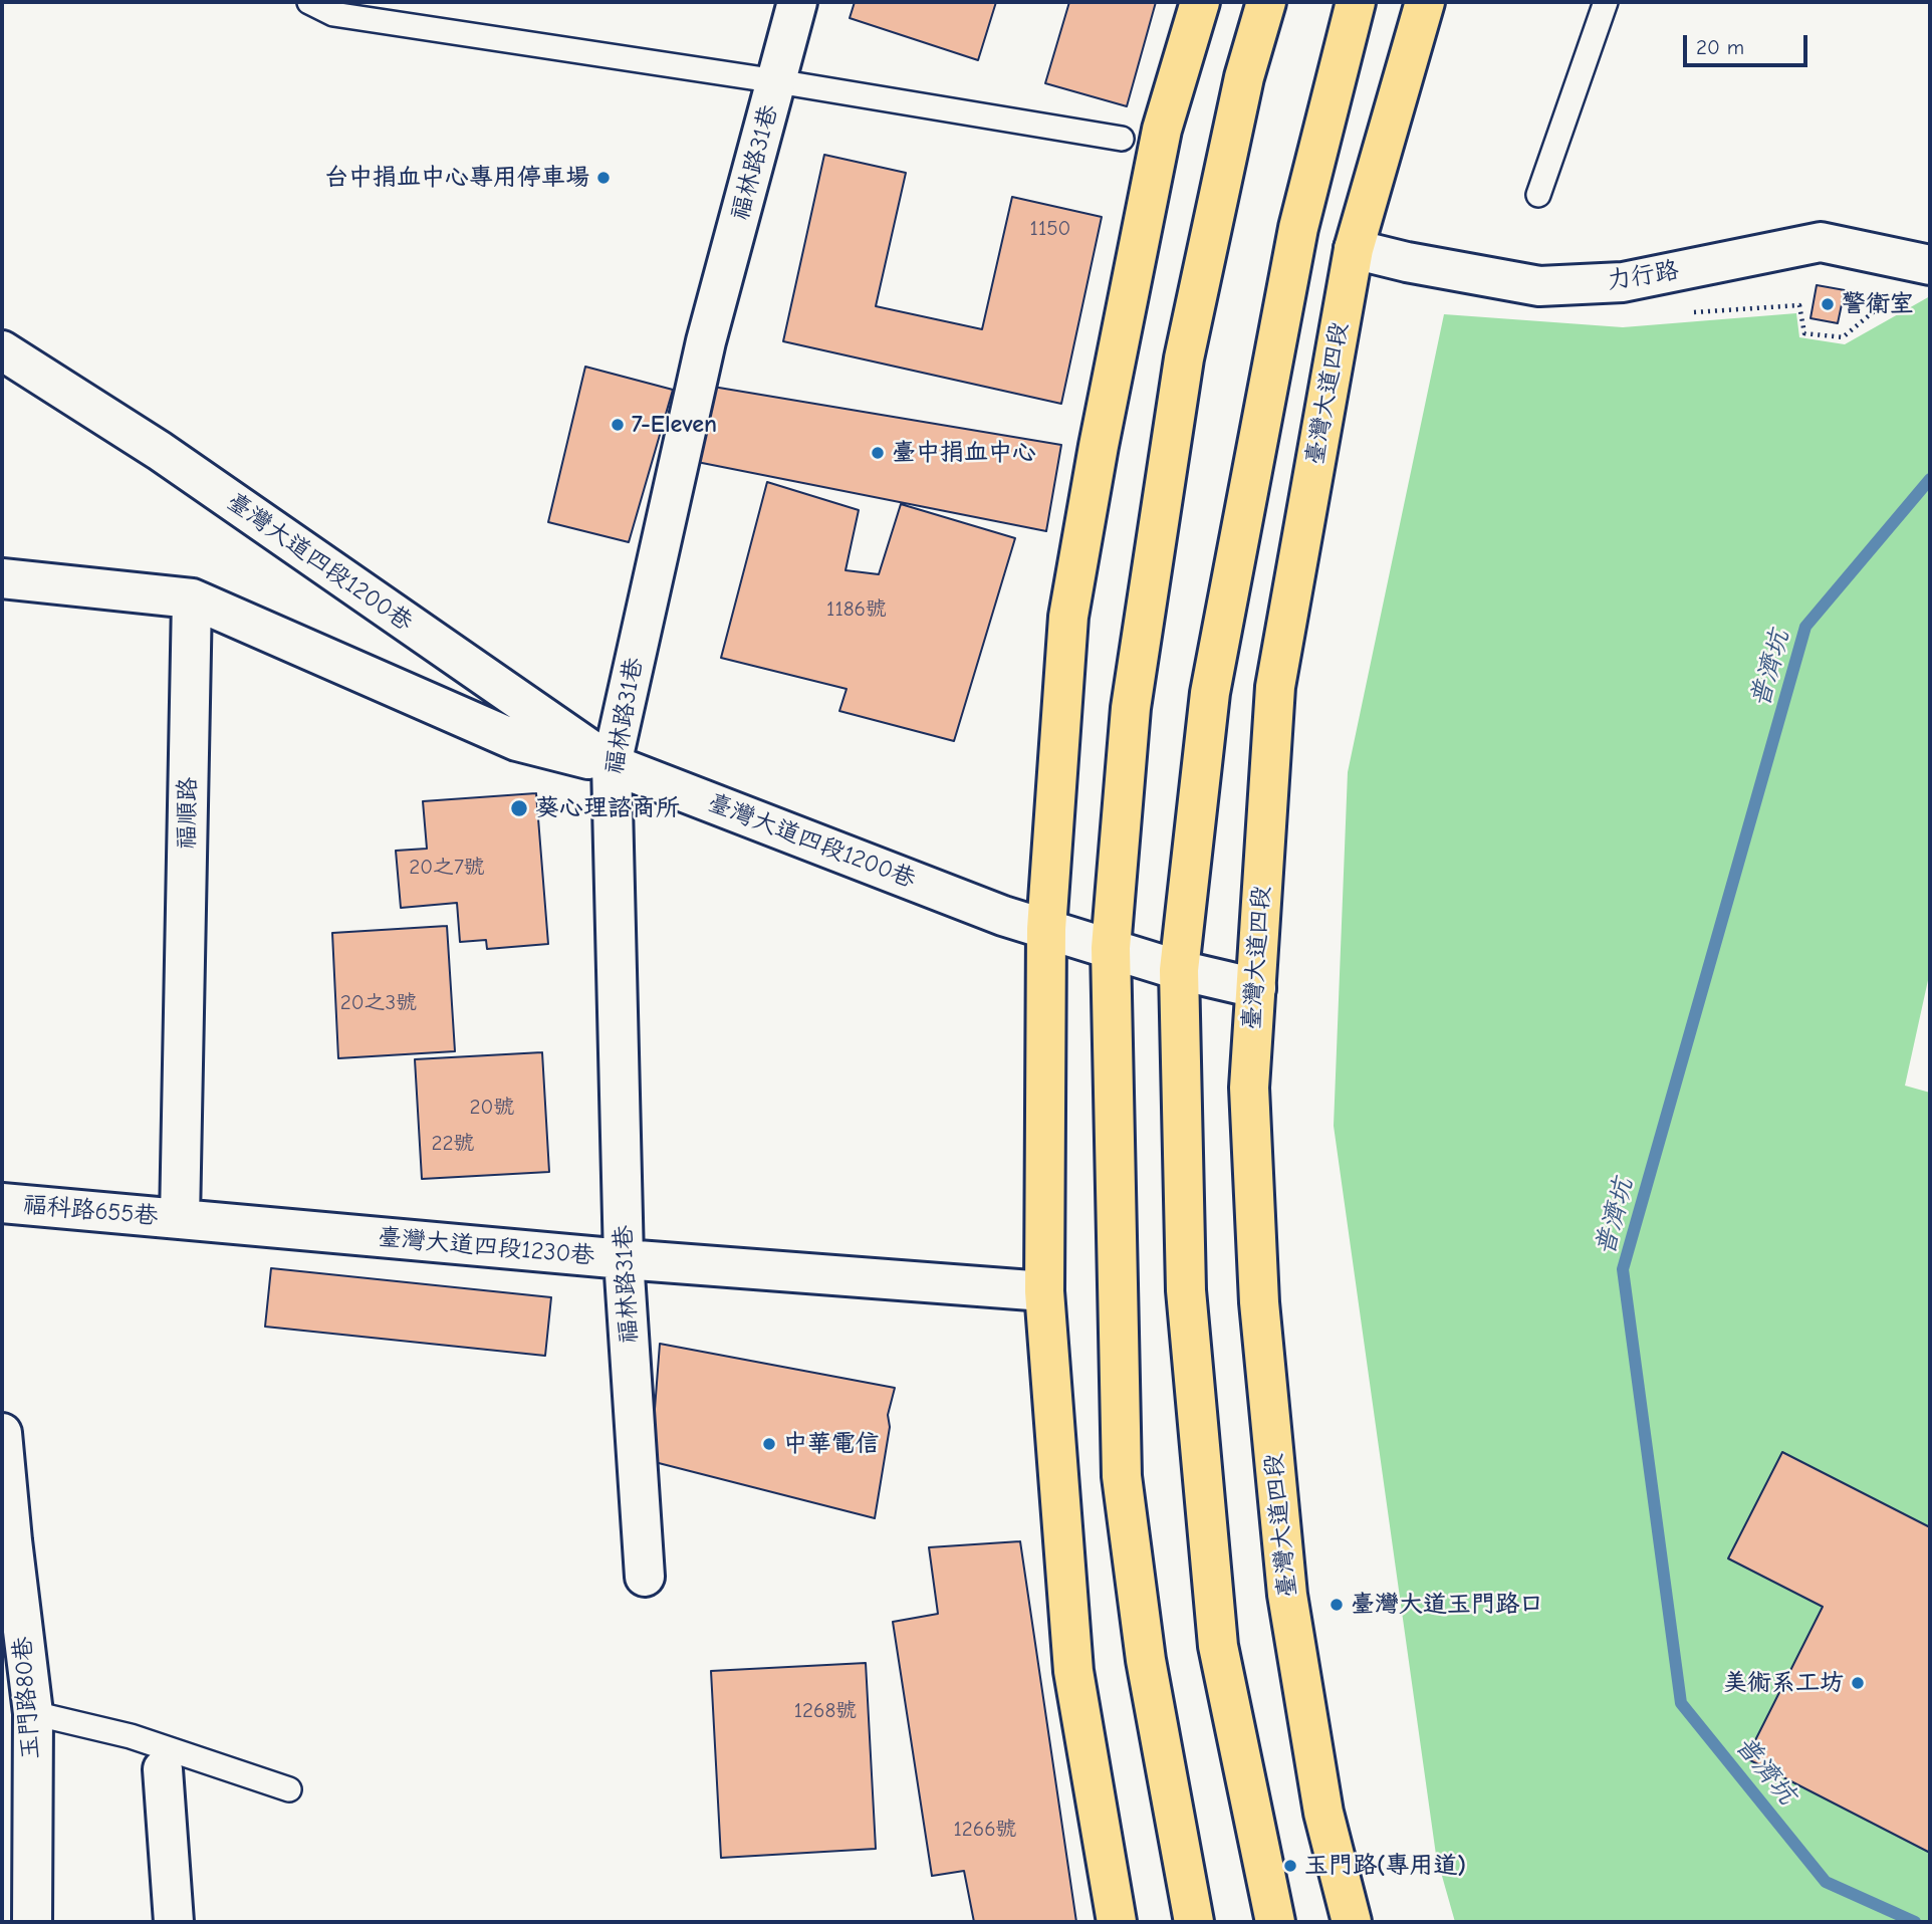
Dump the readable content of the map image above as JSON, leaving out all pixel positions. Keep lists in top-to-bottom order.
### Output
{
  "streets": {
    "main road": ["臺灣大道四段"],
    "street": [
      "福林路31巷",
      "力行路",
      "臺灣大道四段1200巷",
      "福順路",
      "福科路655巷",
      "臺灣大道四段1230巷",
      "玉門路80巷"
    ]
  },
  "crossings": [
    ["福林路31巷", "臺灣大道四段1200巷"],
    ["福林路31巷", "臺灣大道四段1230巷"],
    ["力行路", "臺灣大道四段"],
    ["臺灣大道四段", "臺灣大道四段1200巷"],
    ["福順路", "福科路655巷"],
    ["福順路", "臺灣大道四段1230巷"],
    ["福科路655巷", "臺灣大道四段1230巷"]
  ],
  "water": ["普濟坑"],
  "places": [
    "台中捐血中心專用停車場",
    "警衛室",
    "7-Eleven",
    "臺中捐血中心",
    "葵心理諮商所",
    "中華電信",
    "臺灣大道玉門路口",
    "美術系工坊",
    "玉門路(專用道)"
  ],
  "house_numbers": [
    "1150",
    "1186號",
    "20之7號",
    "20之3號",
    "20號",
    "22號",
    "1268號",
    "1266號"
  ],
  "scale_bar": "20 m"
}
